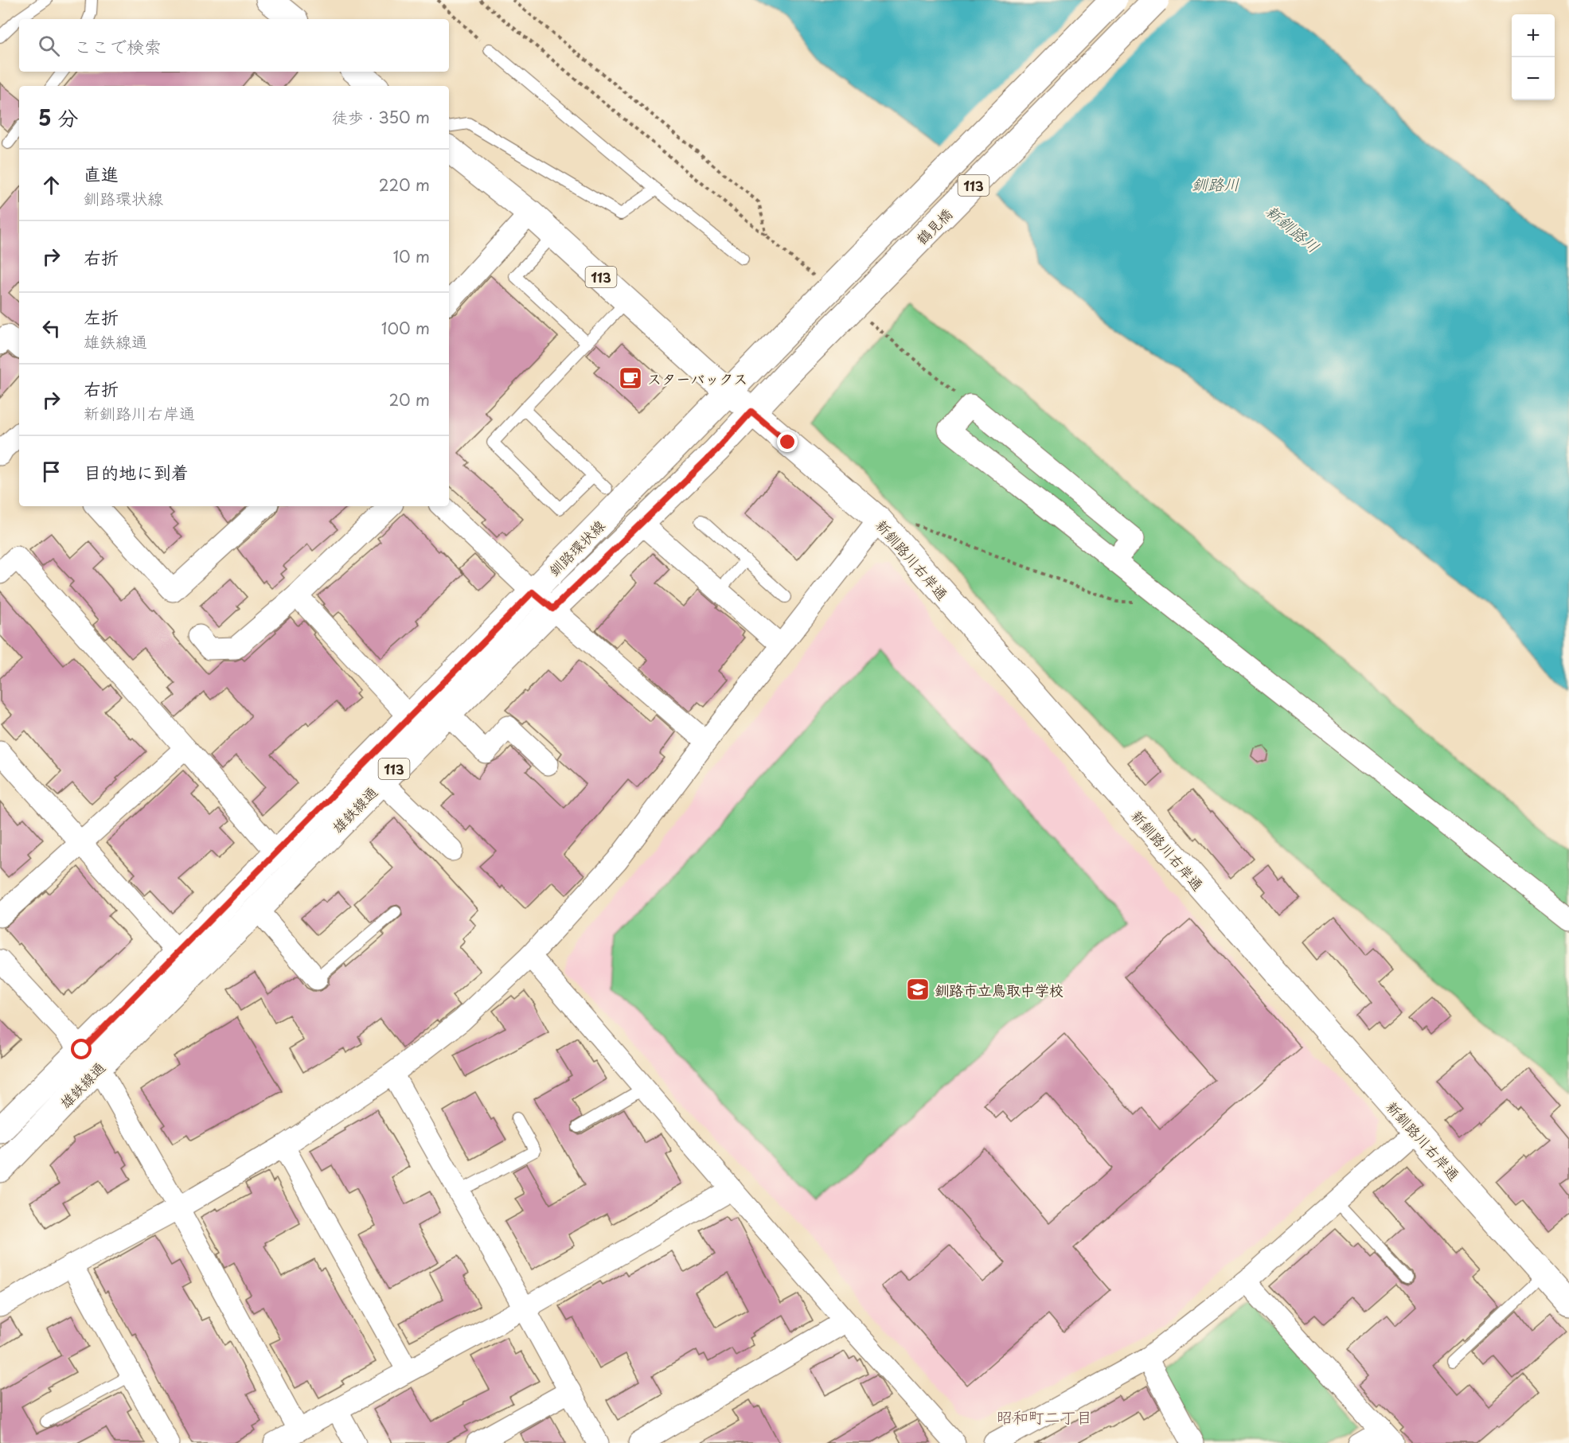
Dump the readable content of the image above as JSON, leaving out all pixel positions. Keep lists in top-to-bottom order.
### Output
{
  "streets": {
    "main road": [
      "113",
      "鶴見橋",
      "釧路環状線",
      "新釧路川右岸通",
      "雄鉄線通"
    ]
  },
  "crossings": [
    ["113", "釧路環状線"],
    ["113", "新釧路川右岸通"],
    ["113", "雄鉄線通"],
    ["鶴見橋", "雄鉄線通"],
    ["釧路環状線", "雄鉄線通"],
    ["新釧路川右岸通", "雄鉄線通"]
  ],
  "districts": ["昭和町二丁目"],
  "water": ["釧路川", "新釧路川"],
  "places": {
    "cafe": ["スターバックス"],
    "school or university": ["釧路市立鳥取中学校"]
  },
  "page": {
    "map_buttons": ["+", "−"],
    "search": "ここで検索",
    "heading": ["5 分", "徒歩 · 350 m"],
    "list": [
      ["直進", "釧路環状線", "220 m"],
      ["右折", "10 m"],
      ["左折", "雄鉄線通", "100 m"],
      ["右折", "新釧路川右岸通", "20 m"],
      "目的地に到着"
    ]
  }
}
